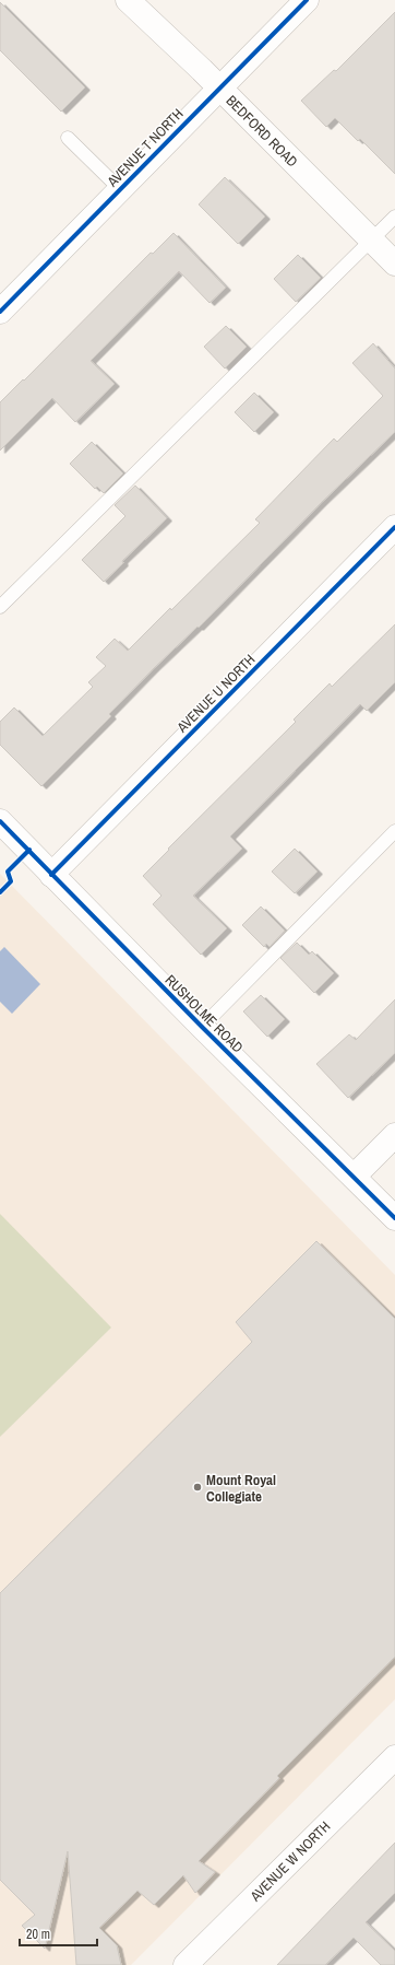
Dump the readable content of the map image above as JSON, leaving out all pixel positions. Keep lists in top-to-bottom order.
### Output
{
  "streets": {
    "street": [
      "BEDFORD ROAD",
      "AVENUE T NORTH",
      "AVENUE U NORTH",
      "RUSHOLME ROAD",
      "AVENUE W NORTH"
    ]
  },
  "crossings": [
    ["BEDFORD ROAD", "AVENUE T NORTH"],
    ["AVENUE U NORTH", "RUSHOLME ROAD"]
  ],
  "places": ["Mount Royal Collegiate"],
  "scale_bar": "20 m"
}
